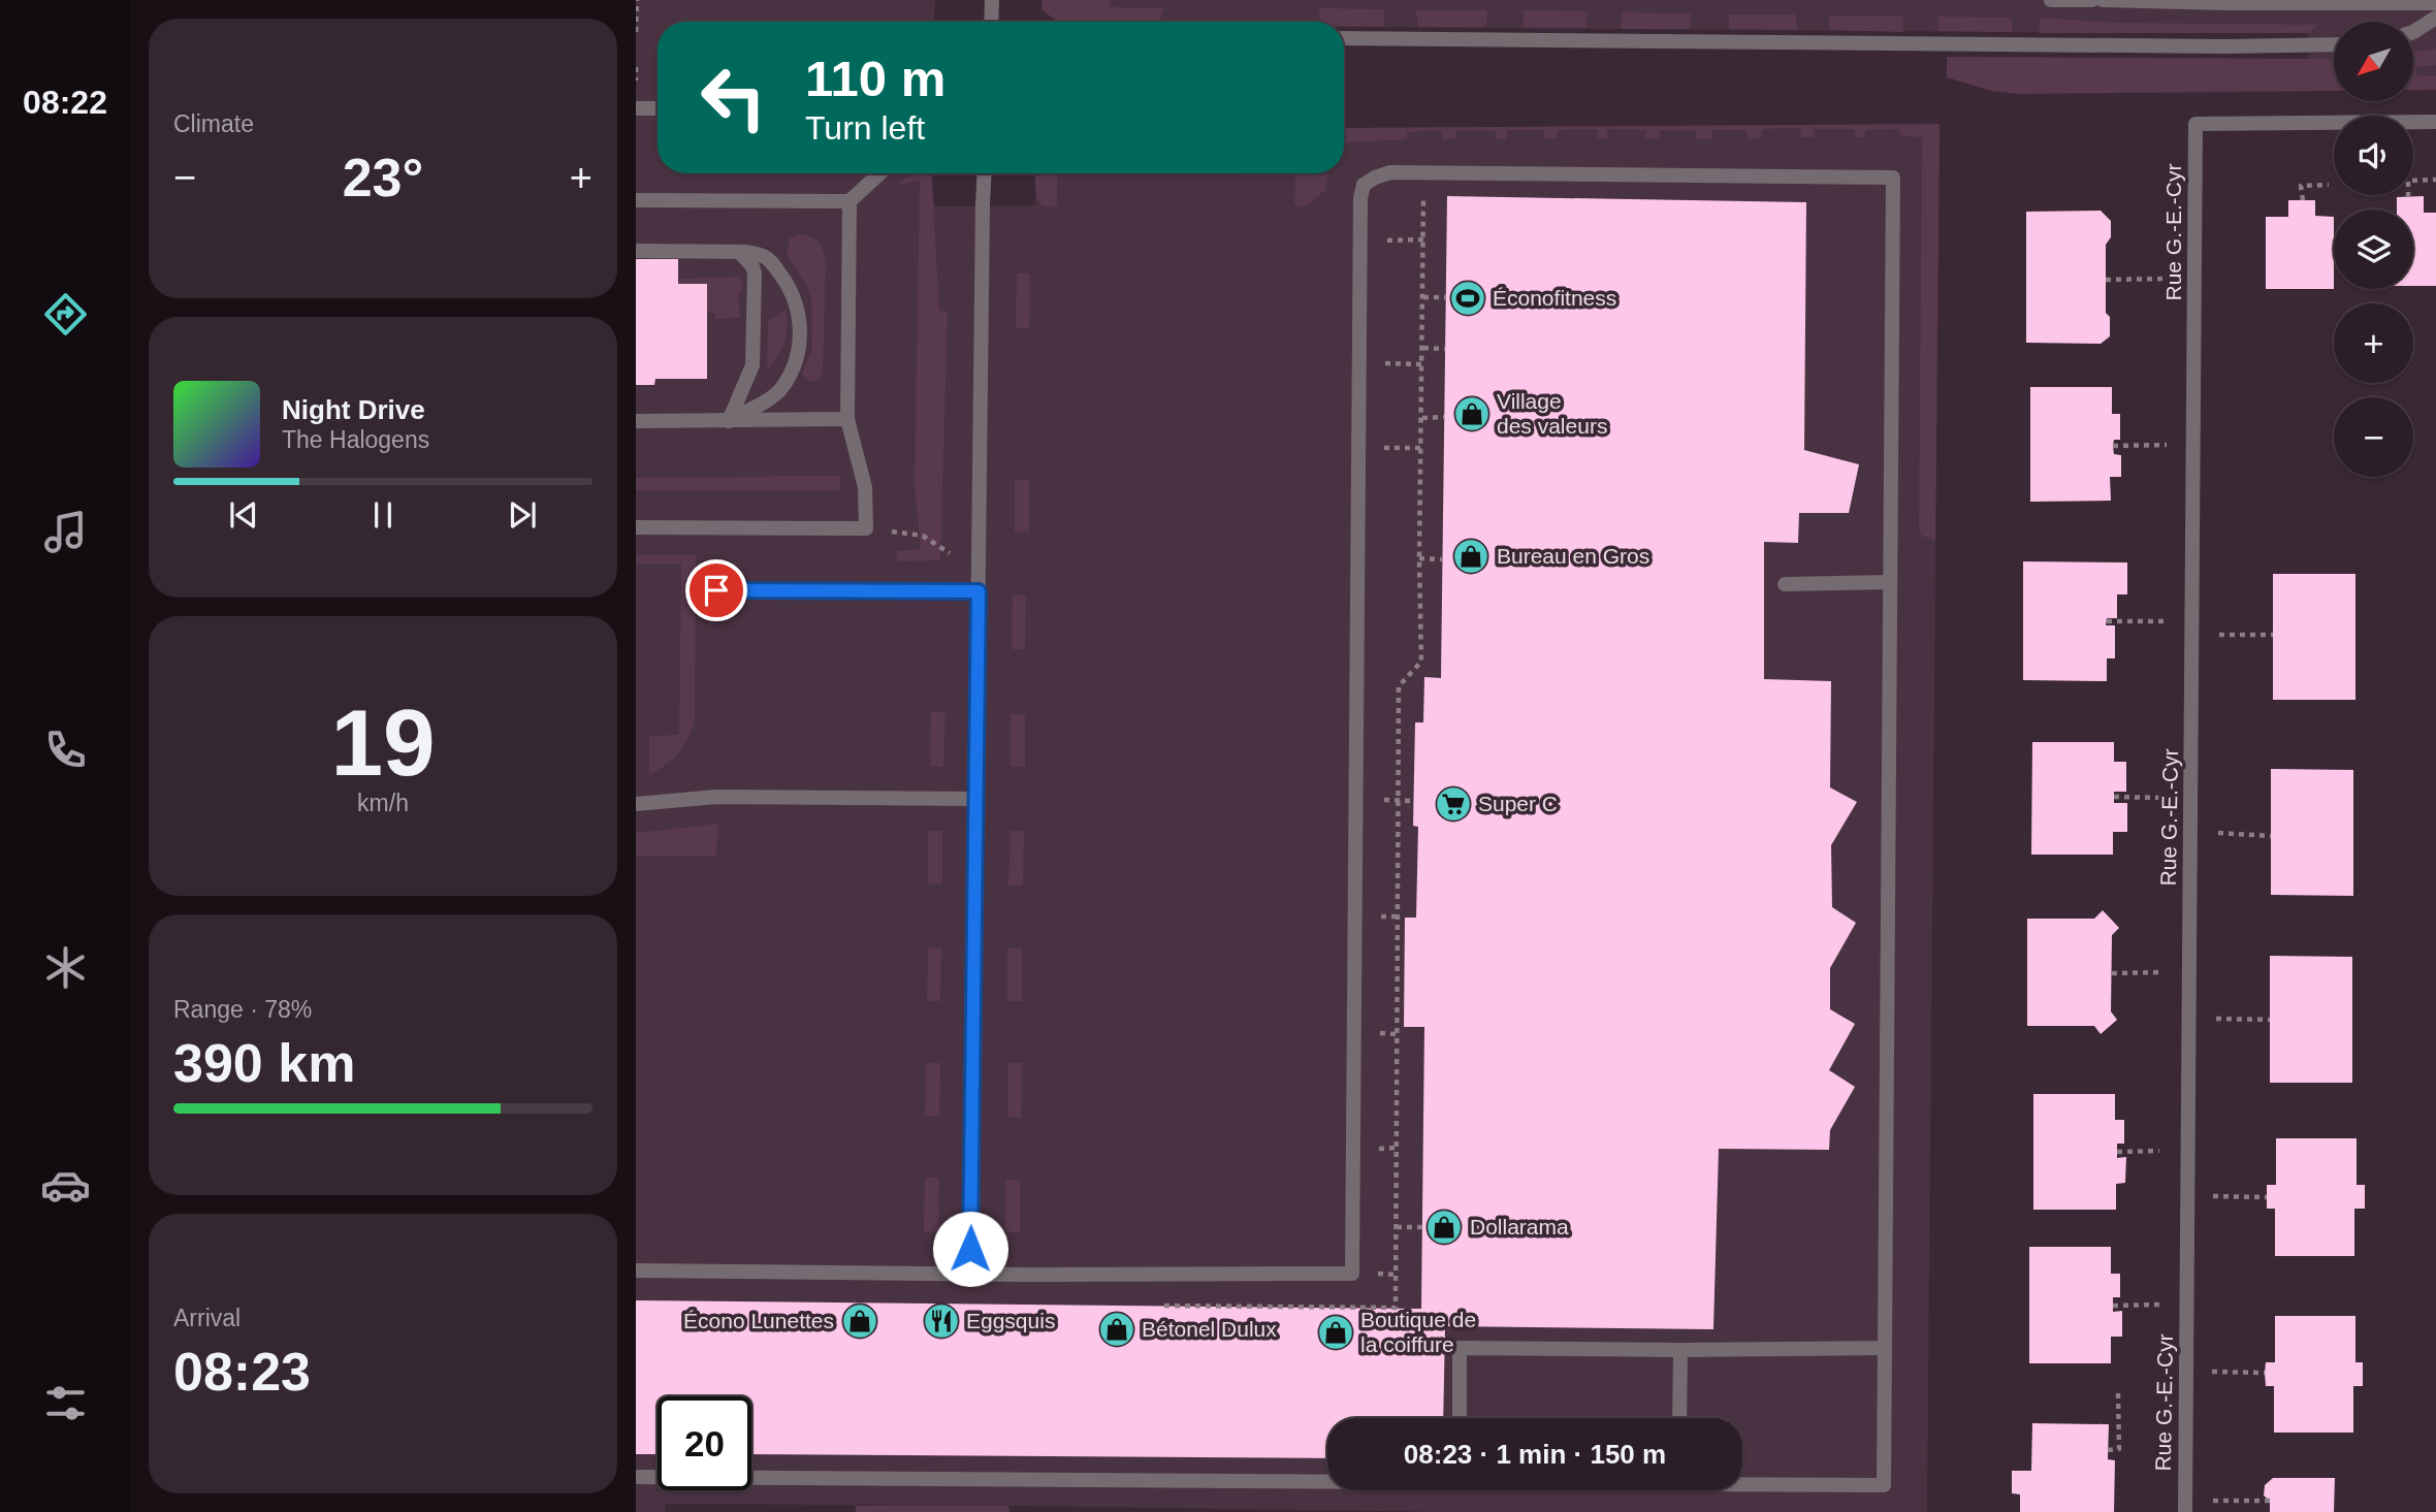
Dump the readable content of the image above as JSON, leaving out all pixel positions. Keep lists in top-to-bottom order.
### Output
{
  "streets": {
    "street": ["Rue G.-E.-Cyr"]
  },
  "places": {
    "sports": ["Éconofitness"],
    "shop": [
      "Village des valeurs",
      "Bureau en Gros",
      "Dollarama",
      "Écono Lunettes",
      "Bétonel Dulux",
      "Boutique de la coiffure"
    ],
    "supermarket": ["Super C"],
    "restaurant": ["Eggsquis"]
  },
  "north": "bottom left",
  "page": {
    "tabs": "08:22",
    "tile": [
      "Climate",
      ["19", "km/h"],
      ["Range · 78%", "390 km"],
      ["Arrival", "08:23"]
    ],
    "map_buttons": ["+", "−"],
    "turn": ["110 m", "Turn left"],
    "heat": ["−", "23°", "+"],
    "song": ["Night Drive", "The Halogens"],
    "limit": "20",
    "trip": "08:23 · 1 min · 150 m"
  }
}
